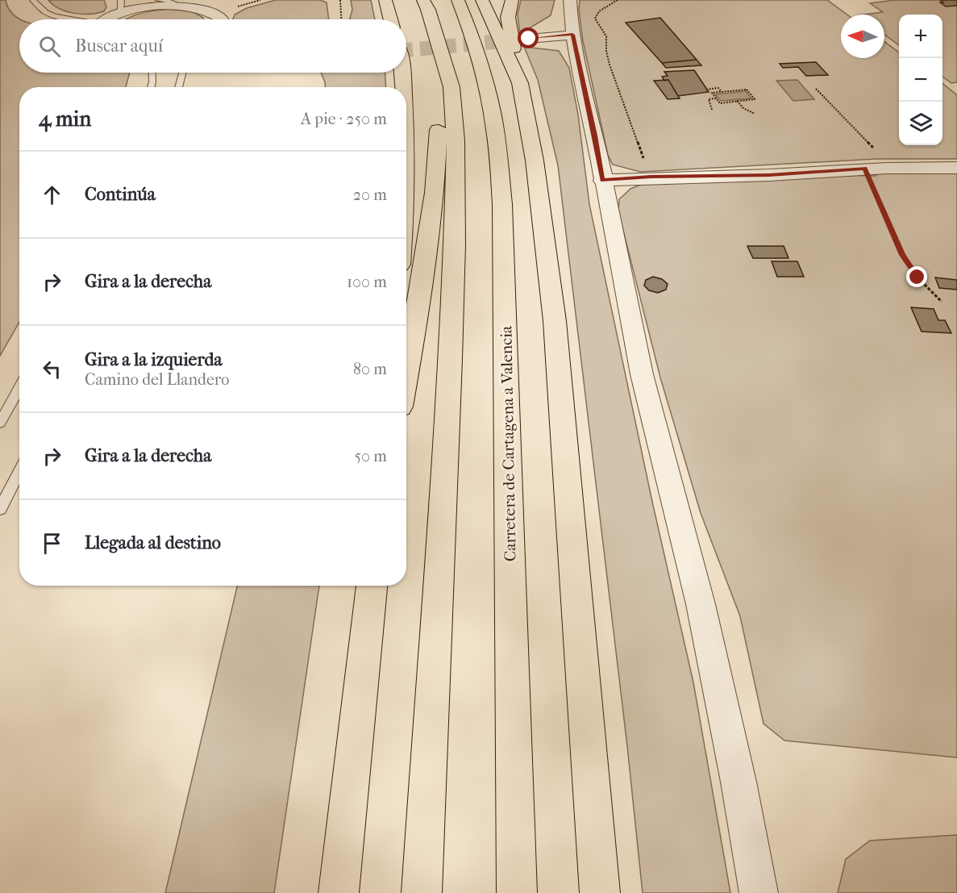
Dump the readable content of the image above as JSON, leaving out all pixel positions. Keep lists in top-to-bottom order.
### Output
{
  "streets": {
    "highway": ["Carretera de Cartagena a Valencia"]
  },
  "north": "left",
  "page": {
    "map_buttons": ["+", "−"],
    "search": "Buscar aquí",
    "heading": ["4 min", "A pie · 250 m"],
    "list": [
      ["Continúa", "20 m"],
      ["Gira a la derecha", "100 m"],
      ["Gira a la izquierda", "Camino del Llandero", "80 m"],
      ["Gira a la derecha", "50 m"],
      "Llegada al destino"
    ]
  }
}
